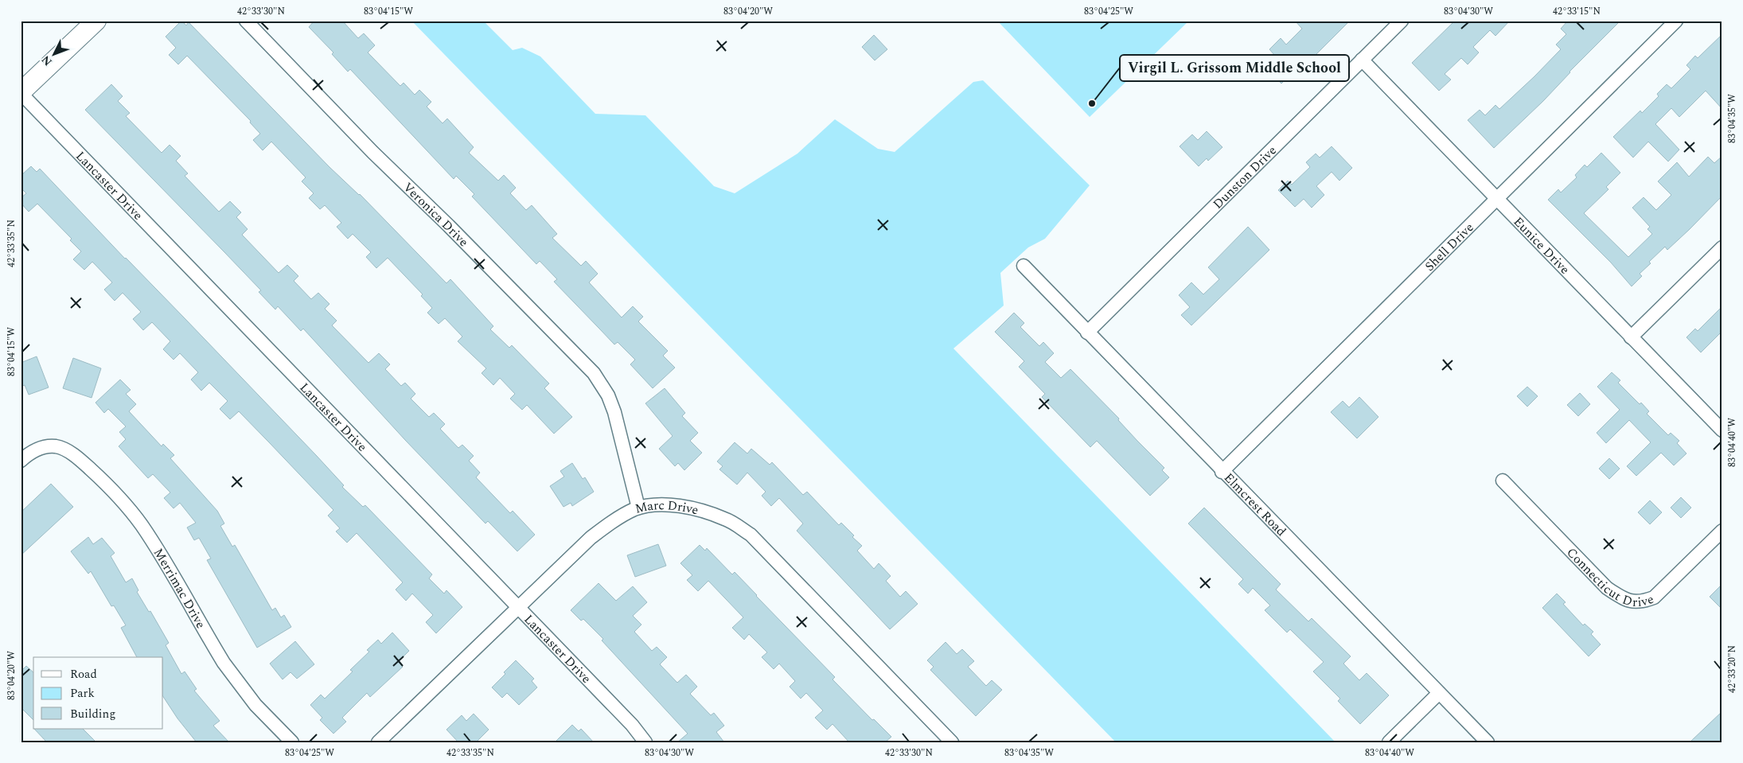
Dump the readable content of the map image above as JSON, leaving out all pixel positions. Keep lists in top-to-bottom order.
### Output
{
  "streets": {
    "street": [
      "Dunston Drive",
      "Lancaster Drive",
      "Veronica Drive",
      "Shell Drive",
      "Eunice Drive",
      "Elmcrest Road",
      "Marc Drive",
      "Connecticut Drive",
      "Merrimac Drive"
    ]
  },
  "crossings": [
    ["Dunston Drive", "Eunice Drive"],
    ["Dunston Drive", "Elmcrest Road"],
    ["Lancaster Drive", "Marc Drive"],
    ["Veronica Drive", "Marc Drive"],
    ["Shell Drive", "Eunice Drive"],
    ["Shell Drive", "Elmcrest Road"]
  ],
  "places": ["Virgil L. Grissom Middle School"],
  "legend": ["Road", "Park", "Building"],
  "north": "bottom left",
  "coordinates": [
    "42°33'30\"N",
    "83°04'15\"W",
    "83°04'20\"W",
    "83°04'25\"W",
    "83°04'30\"W",
    "42°33'15\"N",
    "83°04'35\"W",
    "42°33'35\"N",
    "83°04'40\"W",
    "42°33'20\"N"
  ]
}
